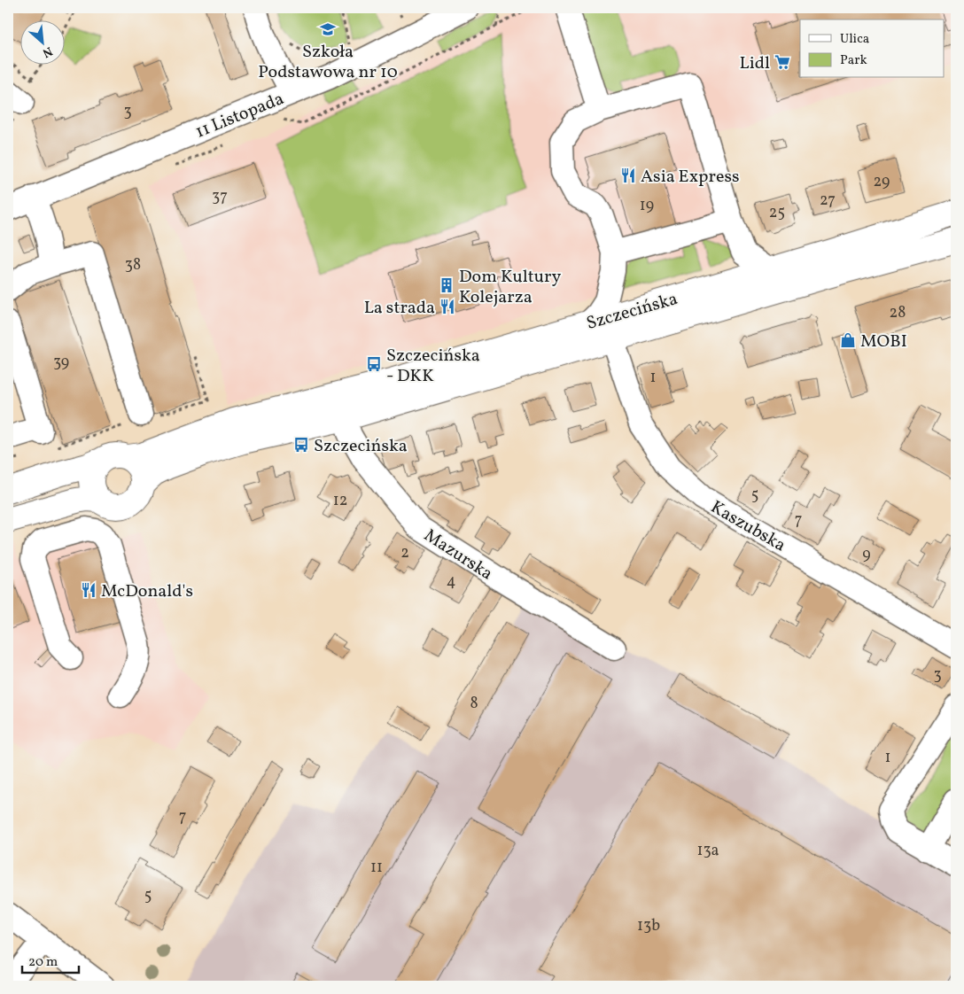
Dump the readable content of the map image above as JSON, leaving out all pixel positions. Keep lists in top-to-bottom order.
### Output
{
  "streets": {
    "main road": ["Szczecińska"],
    "street": ["11 Listopada", "Kaszubska", "Mazurska"]
  },
  "crossings": [
    ["Szczecińska", "Kaszubska"],
    ["Szczecińska", "Mazurska"]
  ],
  "places": {
    "school or university": ["Szkoła Podstawowa nr 10"],
    "supermarket": ["Lidl"],
    "restaurant": ["Asia Express", "La strada", "McDonald's"],
    "building": ["Dom Kultury Kolejarza"],
    "shop": ["MOBI"],
    "bus stop": ["Szczecińska - DKK", "Szczecińska"]
  },
  "house_numbers": [
    "3",
    "29",
    "37",
    "27",
    "19",
    "25",
    "38",
    "28",
    "39",
    "1",
    "5",
    "12",
    "7",
    "2",
    "9",
    "4",
    "3",
    "8",
    "1",
    "7",
    "13a",
    "11",
    "5",
    "13b"
  ],
  "legend": ["Ulica", "Park"],
  "scale_bar": "20 m",
  "north": "bottom right"
}
